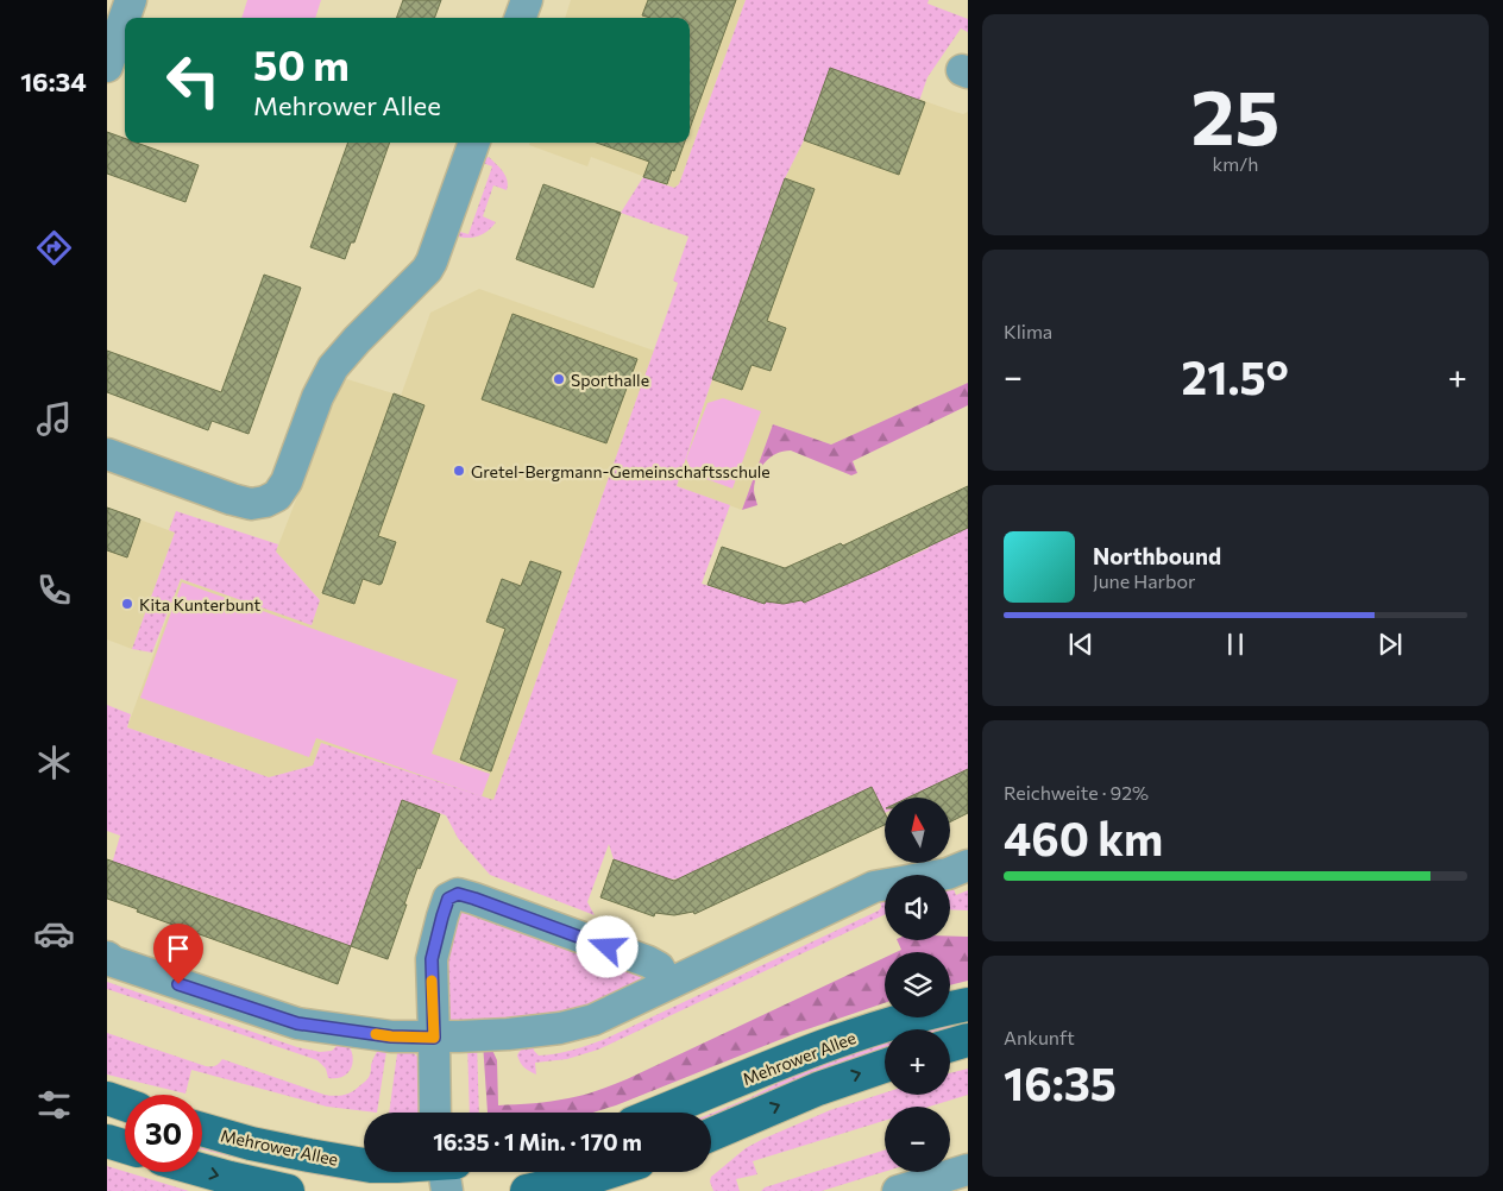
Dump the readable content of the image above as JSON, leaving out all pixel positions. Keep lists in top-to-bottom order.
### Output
{
  "streets": {
    "main road": ["Mehrower Allee"]
  },
  "places": ["Sporthalle", "Gretel-Bergmann-Gemeinschaftsschule", "Kita Kunterbunt"],
  "north": "top",
  "page": {
    "tabs": "16:34",
    "tile": [
      ["25", "km/h"],
      "Klima",
      ["Reichweite · 92%", "460 km"],
      ["Ankunft", "16:35"]
    ],
    "turn": ["50 m", "Mehrower Allee"],
    "heat": ["−", "21.5°", "+"],
    "song": ["Northbound", "June Harbor"],
    "map_buttons": ["+", "−"],
    "limit": "30",
    "trip": "16:35 · 1 Min. · 170 m"
  }
}
